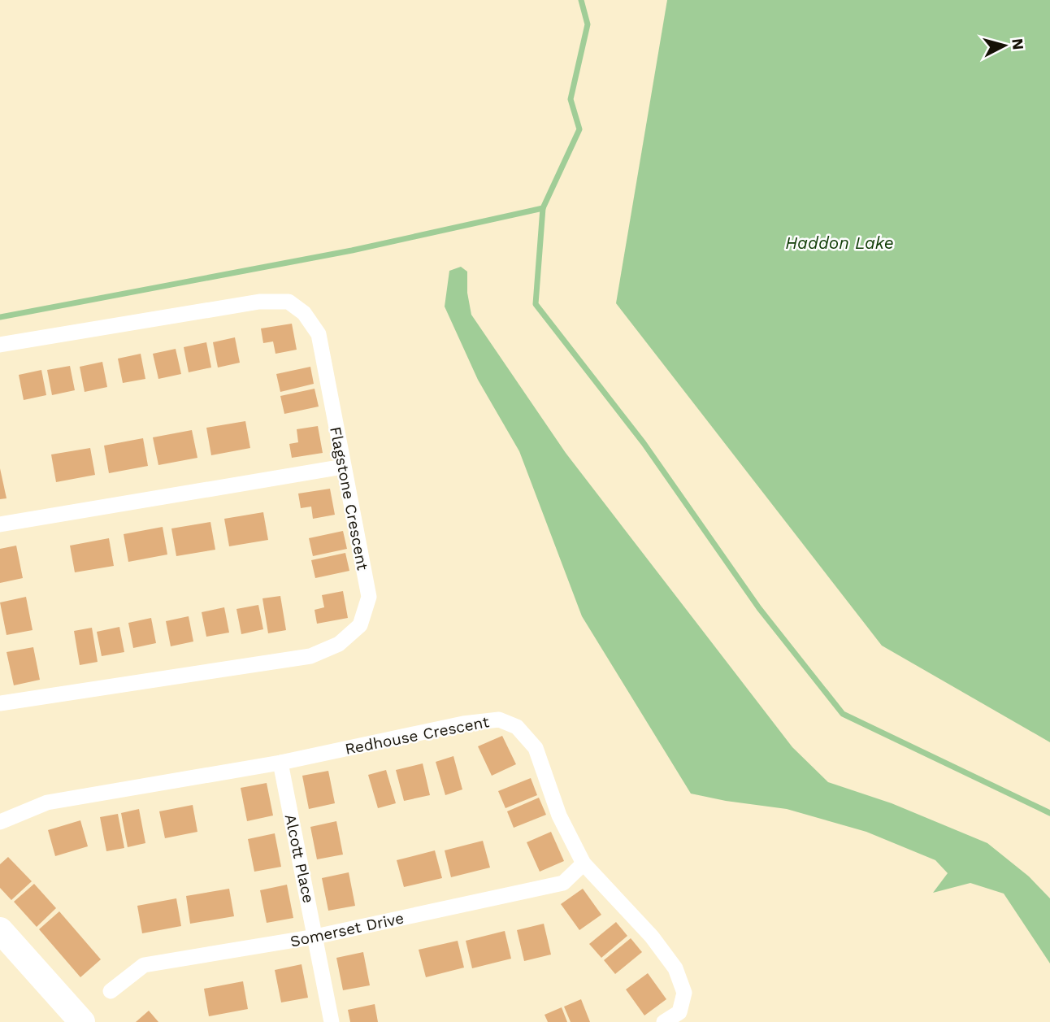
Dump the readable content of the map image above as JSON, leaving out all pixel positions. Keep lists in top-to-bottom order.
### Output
{
  "streets": {
    "street": [
      "Flagstone Crescent",
      "Redhouse Crescent",
      "Alcott Place",
      "Somerset Drive"
    ]
  },
  "crossings": [
    ["Redhouse Crescent", "Alcott Place"],
    ["Redhouse Crescent", "Somerset Drive"],
    ["Alcott Place", "Somerset Drive"]
  ],
  "water": ["Haddon Lake"],
  "north": "right"
}
